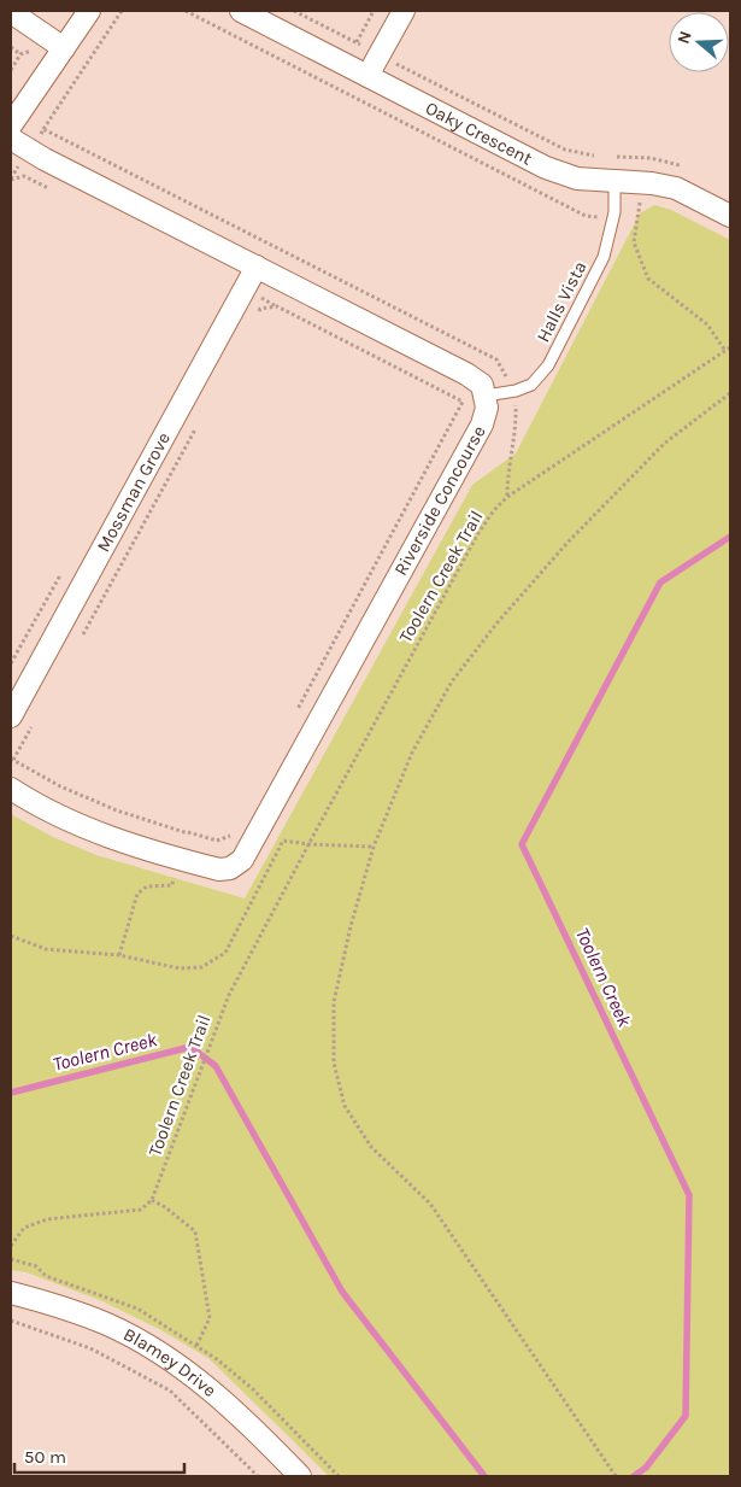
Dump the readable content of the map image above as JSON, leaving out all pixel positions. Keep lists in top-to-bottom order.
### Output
{
  "streets": {
    "street": [
      "Oaky Crescent",
      "Mossman Grove",
      "Riverside Concourse",
      "Blamey Drive"
    ],
    "lane": ["Halls Vista"],
    "path": ["Toolern Creek Trail"]
  },
  "crossings": [
    ["Oaky Crescent", "Halls Vista"],
    ["Halls Vista", "Riverside Concourse"]
  ],
  "water": ["Toolern Creek"],
  "scale_bar": "50 m",
  "north": "left"
}
